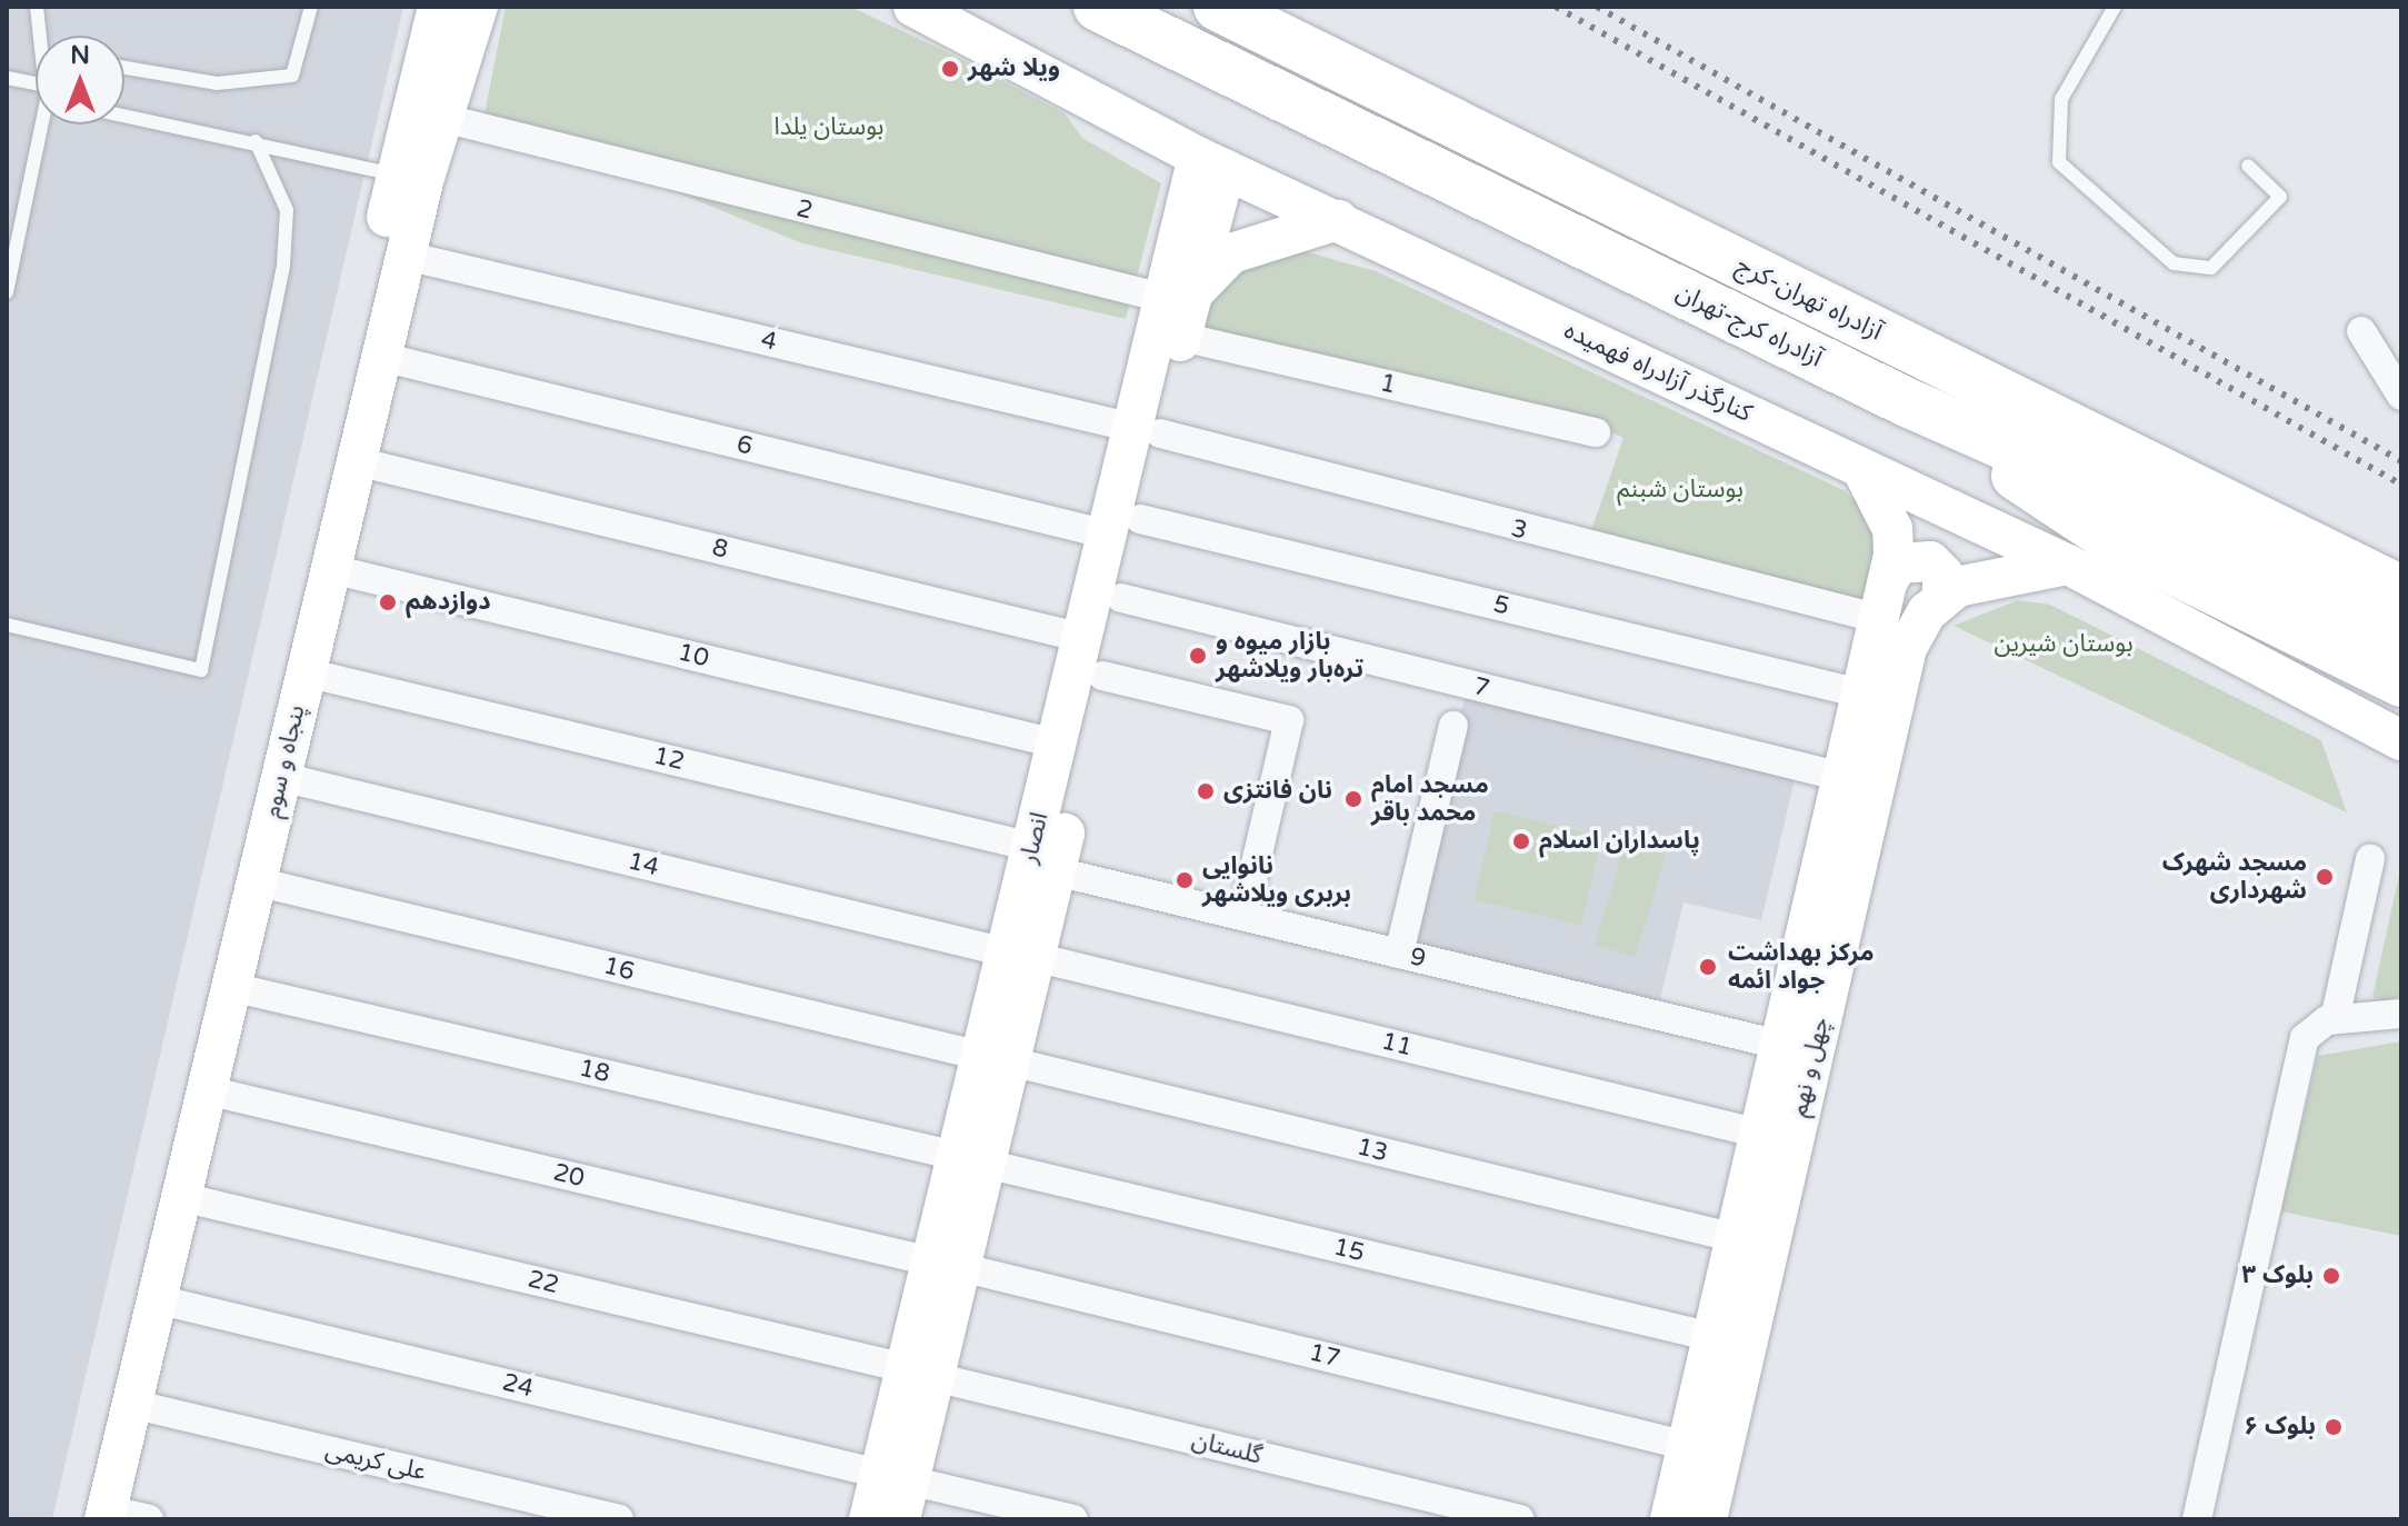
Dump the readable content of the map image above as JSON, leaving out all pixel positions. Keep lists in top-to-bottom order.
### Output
{
  "streets": {
    "highway": ["آزادراه تهران-کرج", "آزادراه کرج-تهران"],
    "street": [
      "2",
      "4",
      "کنارگذر آزادراه فهمیده",
      "1",
      "6",
      "3",
      "8",
      "5",
      "10",
      "7",
      "12",
      "پنجاه و سوم",
      "انصار",
      "14",
      "9",
      "16",
      "11",
      "چهل و نهم",
      "18",
      "13",
      "20",
      "15",
      "22",
      "17",
      "24",
      "گلستان",
      "علی کریمی"
    ]
  },
  "crossings": [
    ["2", "پنجاه و سوم"],
    ["2", "انصار"],
    ["4", "3"],
    ["4", "پنجاه و سوم"],
    ["4", "انصار"],
    ["کنارگذر آزادراه فهمیده", "انصار"],
    ["کنارگذر آزادراه فهمیده", "چهل و نهم"],
    ["1", "انصار"],
    ["6", "5"],
    ["6", "پنجاه و سوم"],
    ["6", "انصار"],
    ["3", "انصار"],
    ["3", "چهل و نهم"],
    ["8", "پنجاه و سوم"],
    ["8", "انصار"],
    ["5", "انصار"],
    ["5", "چهل و نهم"],
    ["10", "پنجاه و سوم"],
    ["10", "انصار"],
    ["7", "انصار"],
    ["7", "چهل و نهم"],
    ["12", "پنجاه و سوم"],
    ["12", "انصار"],
    ["12", "9"],
    ["پنجاه و سوم", "14"],
    ["پنجاه و سوم", "16"],
    ["پنجاه و سوم", "18"],
    ["پنجاه و سوم", "20"],
    ["پنجاه و سوم", "22"],
    ["پنجاه و سوم", "24"],
    ["پنجاه و سوم", "علی کریمی"],
    ["انصار", "14"],
    ["انصار", "9"],
    ["انصار", "16"],
    ["انصار", "11"],
    ["انصار", "18"],
    ["انصار", "13"],
    ["انصار", "20"],
    ["انصار", "15"],
    ["انصار", "22"],
    ["انصار", "17"],
    ["انصار", "24"],
    ["انصار", "گلستان"],
    ["14", "11"],
    ["9", "چهل و نهم"],
    ["16", "13"],
    ["11", "چهل و نهم"],
    ["چهل و نهم", "13"],
    ["چهل و نهم", "15"],
    ["چهل و نهم", "17"],
    ["18", "15"],
    ["20", "17"],
    ["22", "گلستان"]
  ],
  "parks": ["بوستان یلدا", "بوستان شبنم", "بوستان شیرین"],
  "places": [
    "ویلا شهر",
    "دوازدهم",
    "بازار میوه و تره‌بار ویلاشهر",
    "نان فانتزی",
    "مسجد امام محمد باقر",
    "پاسداران اسلام",
    "مسجد شهرک شهرداری",
    "نانوایی بربری ویلاشهر",
    "مرکز بهداشت جواد ائمه",
    "بلوک ۳",
    "بلوک ۶"
  ],
  "north": "top"
}
